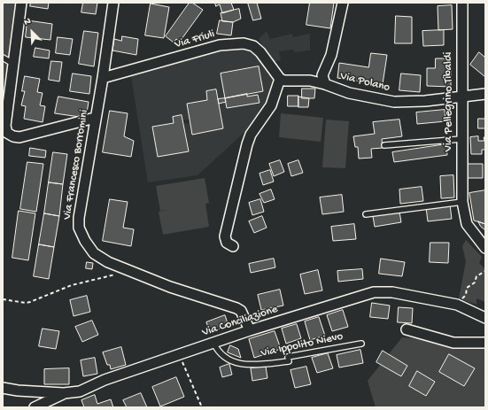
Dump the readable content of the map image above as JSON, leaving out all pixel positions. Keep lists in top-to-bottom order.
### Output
{
  "streets": {
    "street": [
      "Via Friuli",
      "Via Polano",
      "Via Pellegrino Tibaldi",
      "Via Francesco Borromini",
      "Via Conciliazione"
    ],
    "lane": ["Via Ippolito Nievo"]
  },
  "crossings": [
    ["Via Friuli", "Via Francesco Borromini"],
    ["Via Polano", "Via Pellegrino Tibaldi"],
    ["Via Francesco Borromini", "Via Conciliazione"],
    ["Via Conciliazione", "Via Ippolito Nievo"]
  ],
  "north": "top left"
}
